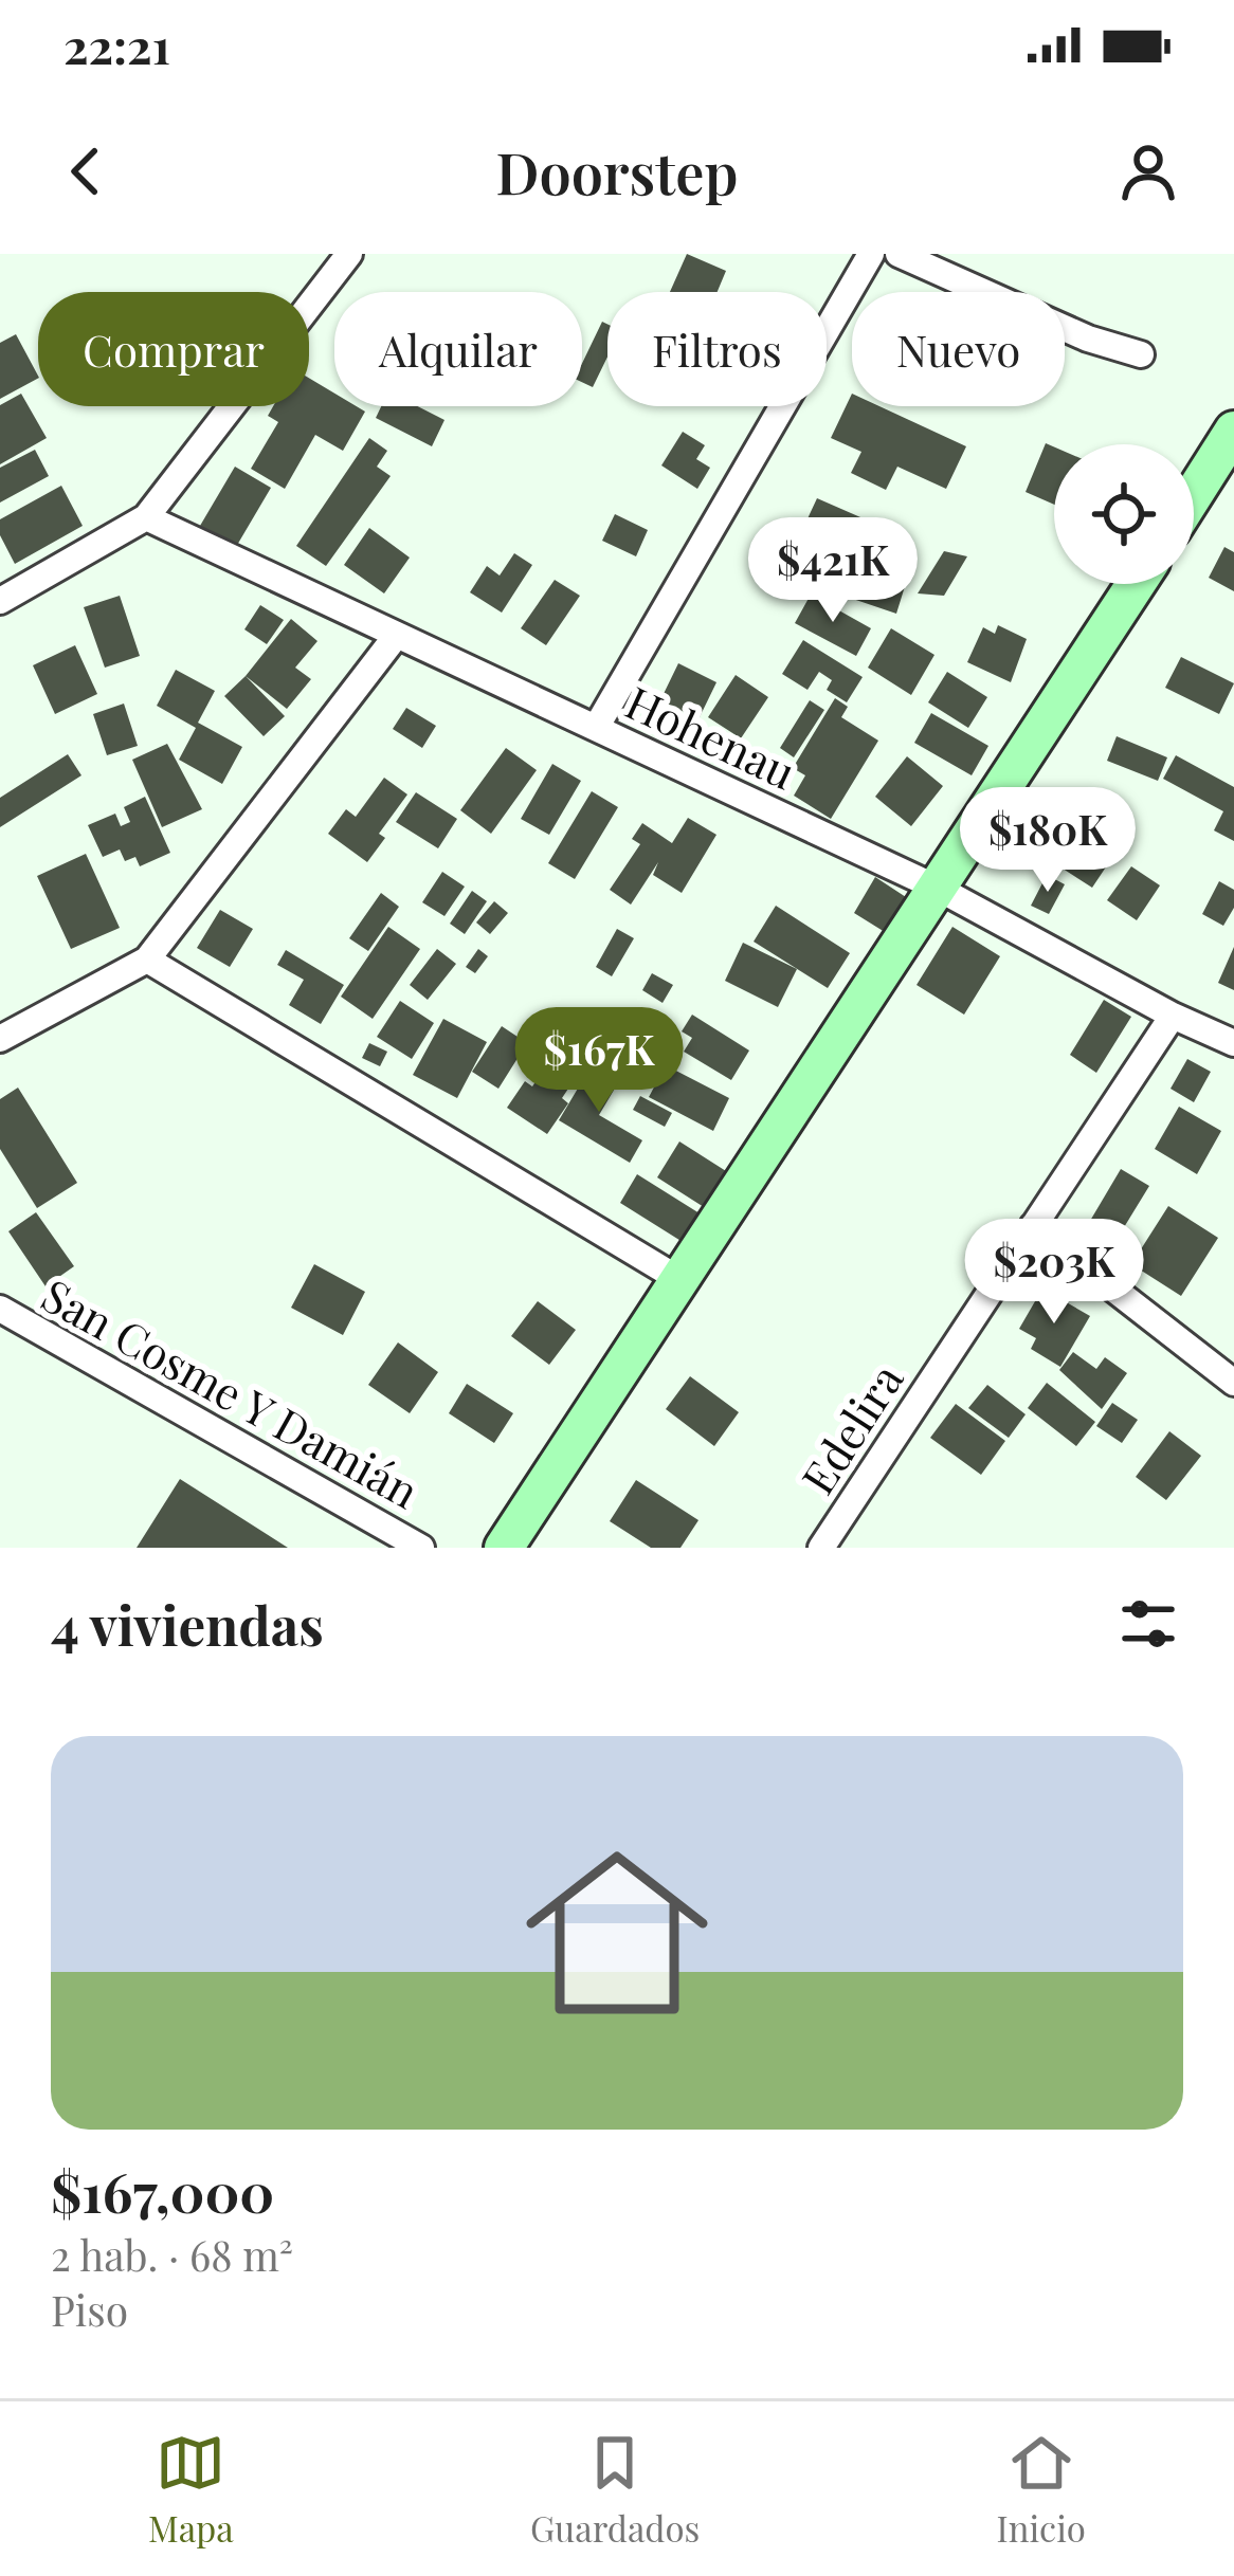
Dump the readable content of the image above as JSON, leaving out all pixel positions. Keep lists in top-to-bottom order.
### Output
{
  "streets": {
    "street": ["Hohenau", "San Cosme Y Damián", "Edelira"]
  },
  "crossings": [
    ["Hohenau", "Edelira"]
  ],
  "page": {
    "status": "22:21",
    "header": "Doorstep",
    "chip": [
      "Comprar",
      "Alquilar",
      "Filtros",
      "Nuevo"
    ],
    "price": [
      "$421K",
      "$180K",
      "$167K",
      "$203K"
    ],
    "heading": "4 viviendas",
    "list": [
      {
        "name": "$167,000",
        "note": "2 hab. · 68 m² · Piso"
      }
    ],
    "tabs": ["Mapa", "Guardados", "Inicio"]
  }
}
